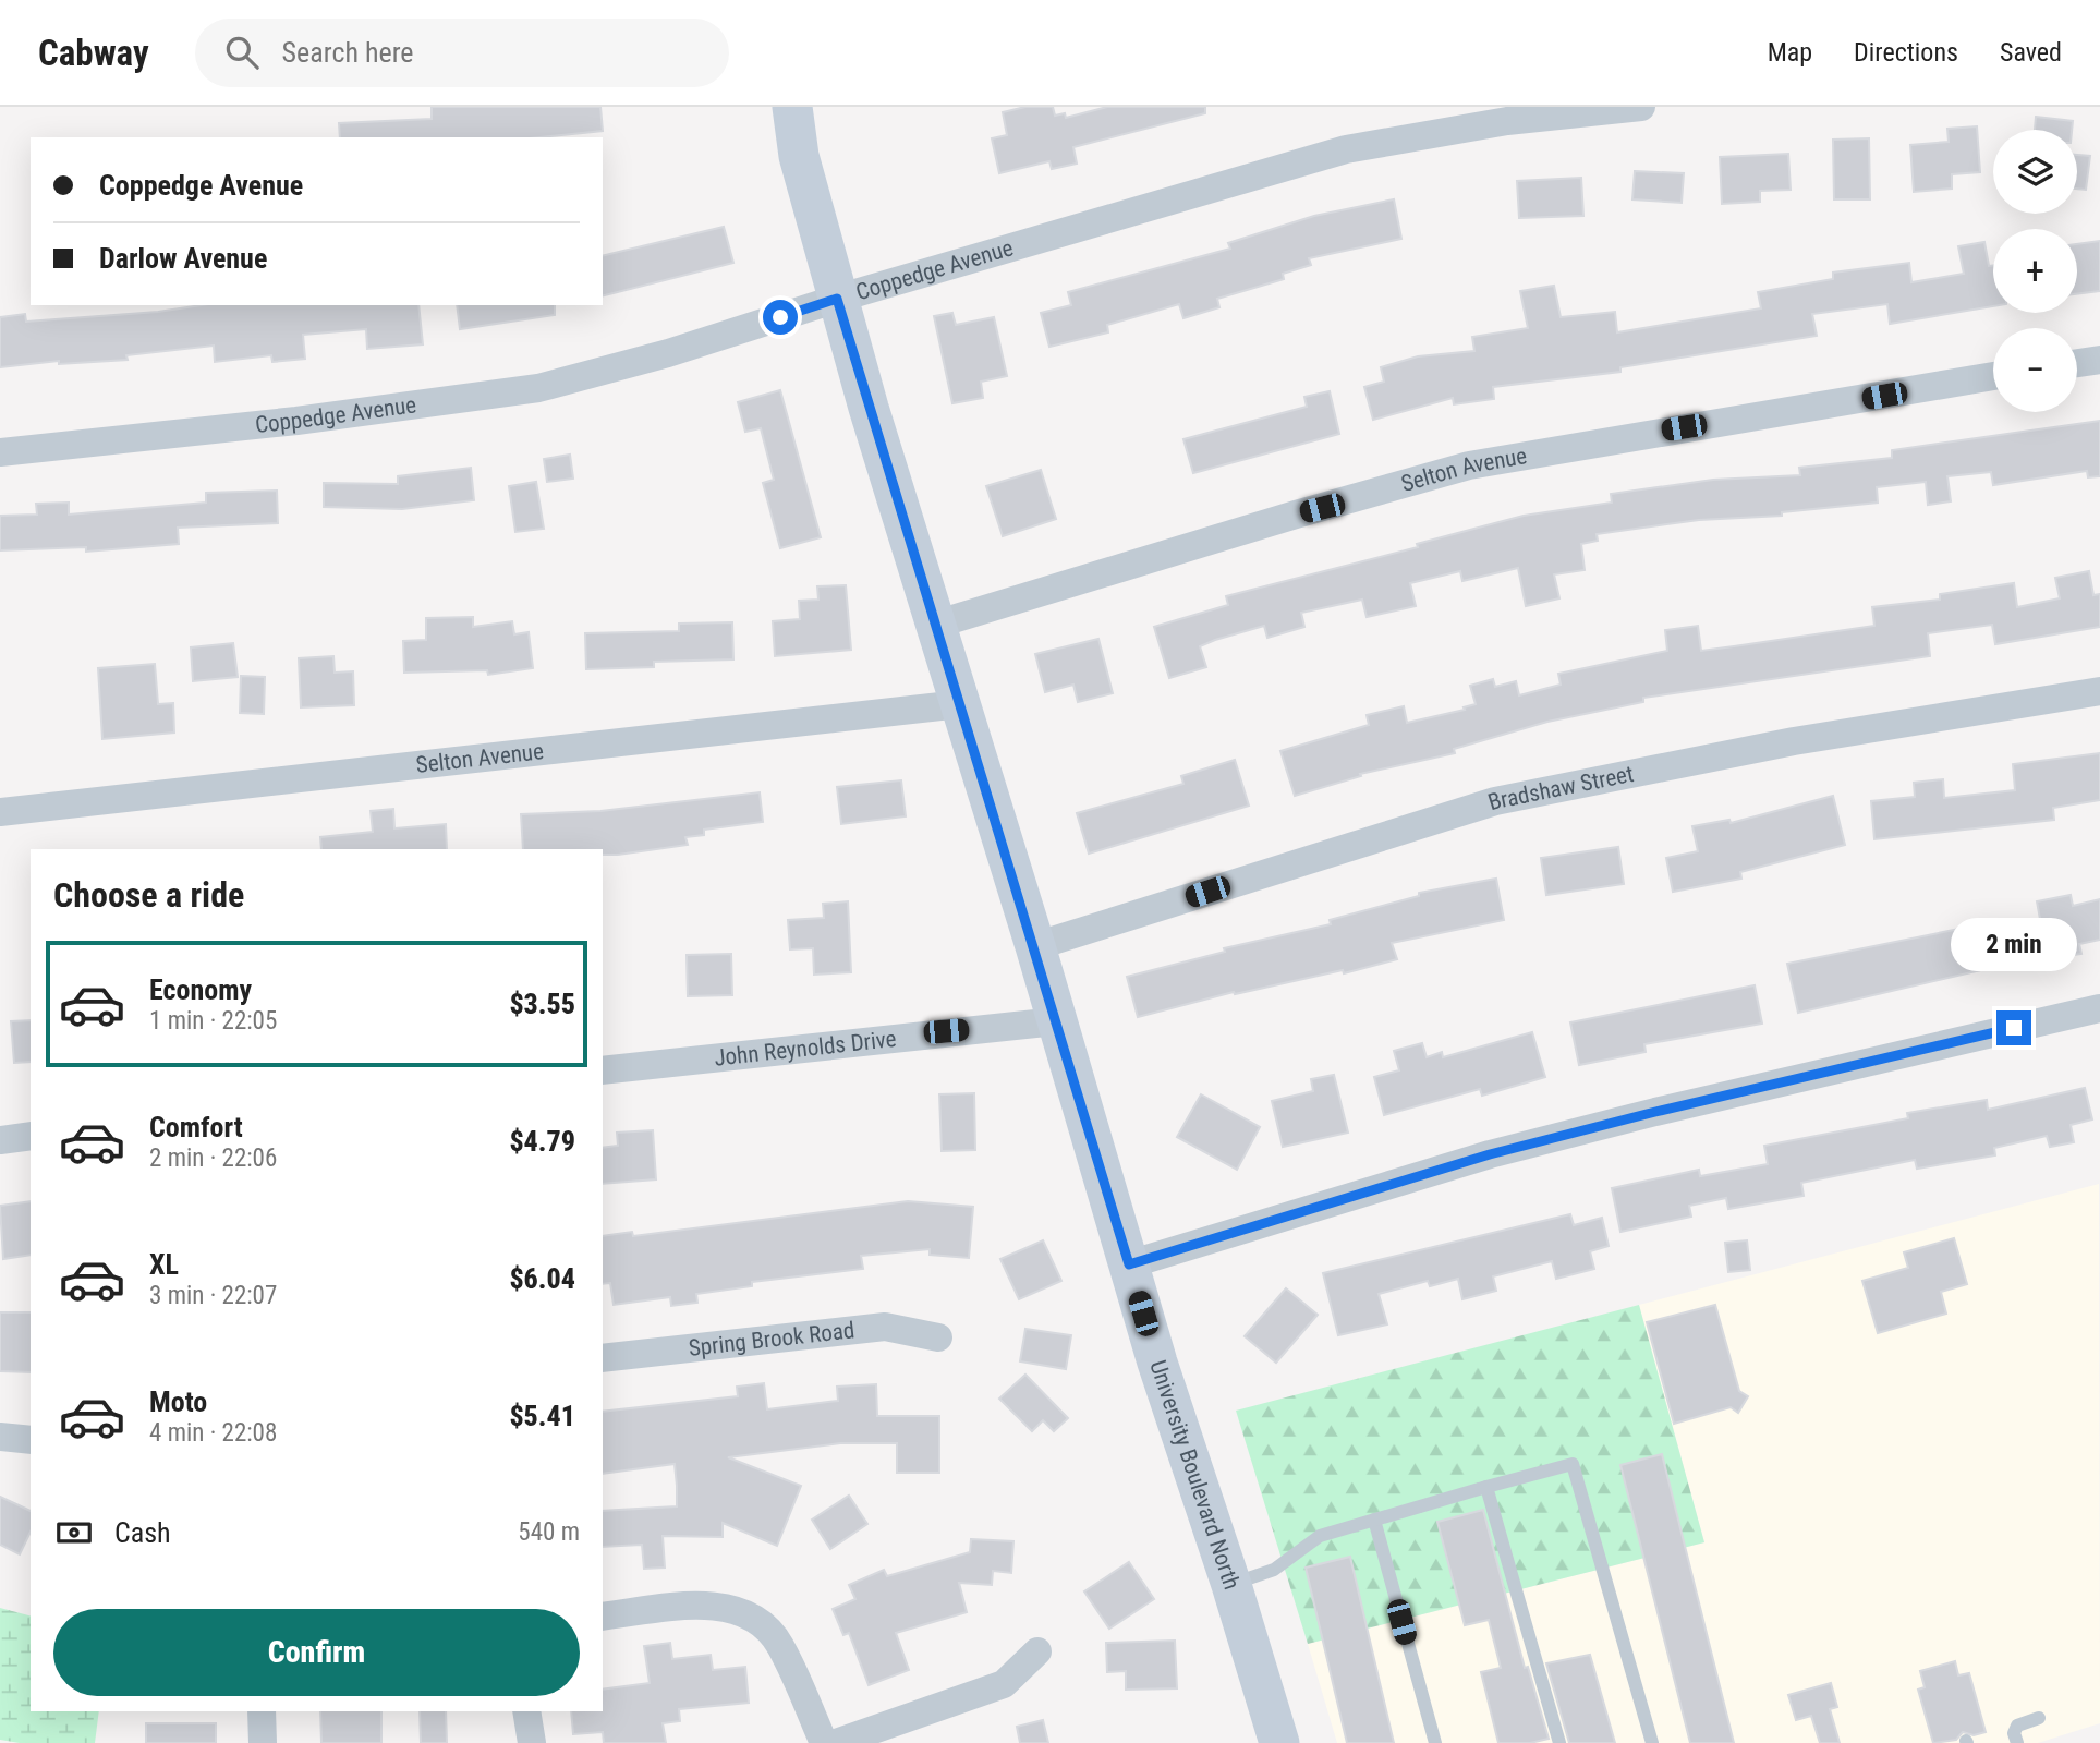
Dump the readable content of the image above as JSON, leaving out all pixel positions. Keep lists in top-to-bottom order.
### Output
{
  "streets": {
    "street": [
      "Coppedge Avenue",
      "Selton Avenue",
      "Bradshaw Street",
      "John Reynolds Drive",
      "Spring Brook Road",
      "University Boulevard North"
    ]
  },
  "crossings": [
    ["Coppedge Avenue", "University Boulevard North"],
    ["Selton Avenue", "University Boulevard North"],
    ["Bradshaw Street", "University Boulevard North"],
    ["John Reynolds Drive", "University Boulevard North"]
  ],
  "page": {
    "header": "Cabway",
    "search": "Search here",
    "nav": ["Map", "Directions", "Saved"],
    "map_buttons": ["+", "−"],
    "banner": ["Coppedge Avenue", "Darlow Avenue"],
    "heading": "Choose a ride",
    "bubble": "2 min",
    "list": [
      {
        "name": "Economy",
        "note": "1 min · 22:05",
        "value": "$3.55"
      },
      {
        "name": "Comfort",
        "note": "2 min · 22:06",
        "value": "$4.79"
      },
      {
        "name": "XL",
        "note": "3 min · 22:07",
        "value": "$6.04"
      },
      {
        "name": "Moto",
        "note": "4 min · 22:08",
        "value": "$5.41"
      }
    ],
    "pay": ["Cash", "540 m"],
    "buttons": "Confirm"
  }
}
